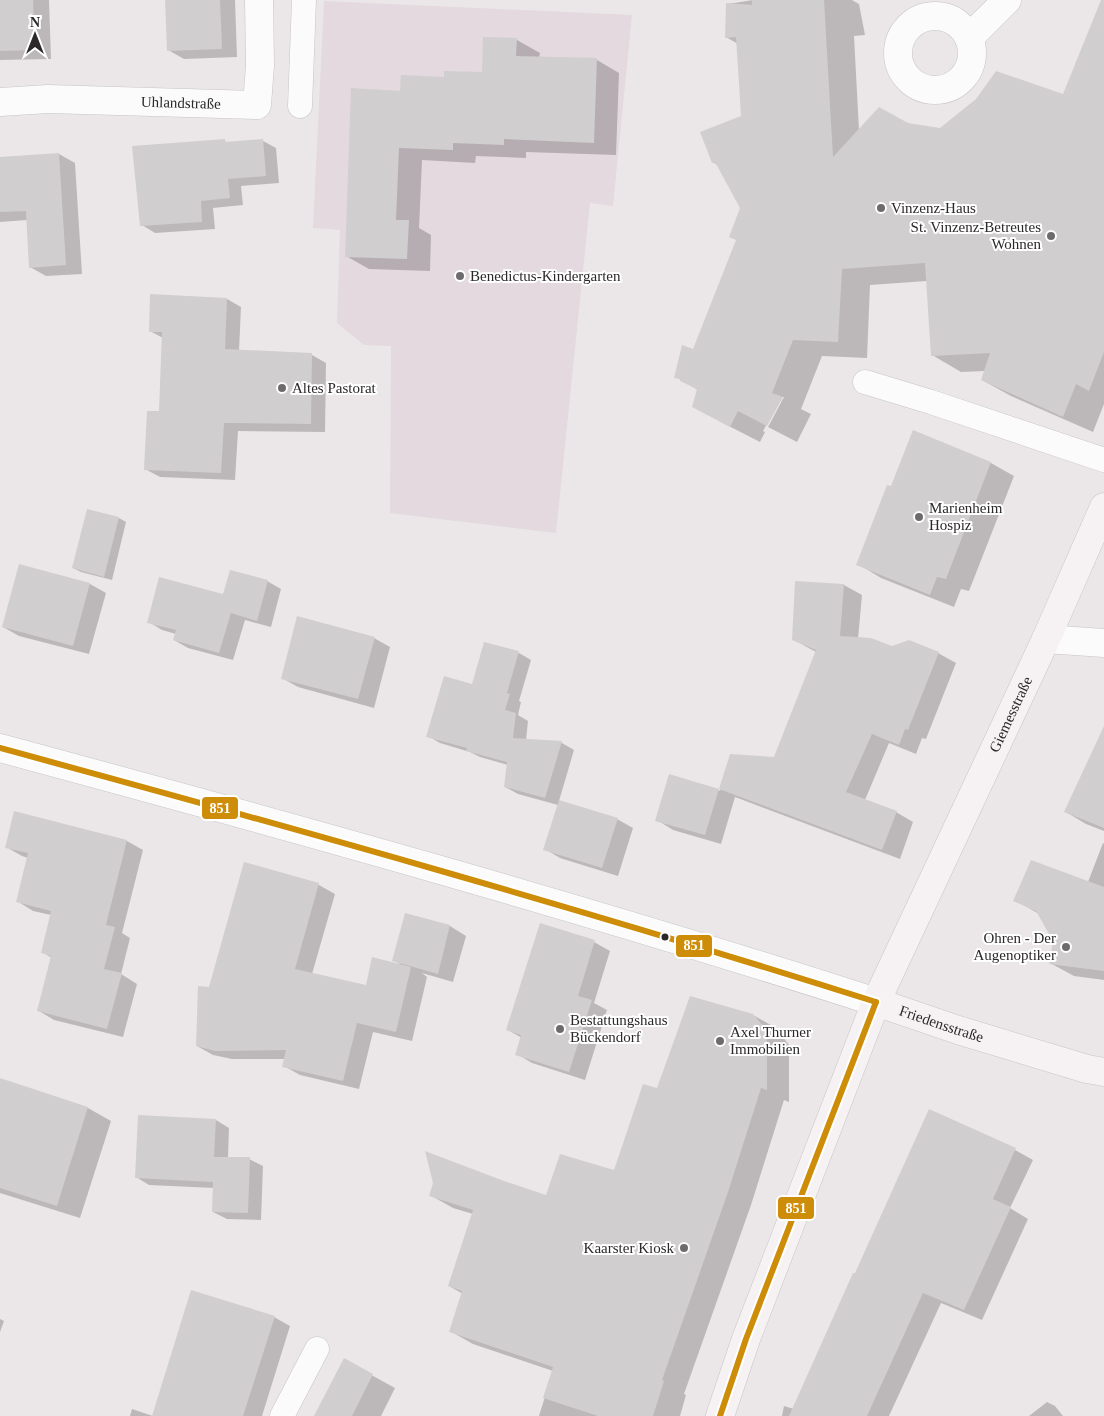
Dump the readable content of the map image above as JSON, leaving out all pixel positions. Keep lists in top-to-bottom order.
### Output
{
  "streets": {
    "main road": ["Giemesstraße", "Friedensstraße"],
    "street": ["Uhlandstraße"]
  },
  "crossings": [
    ["Giemesstraße", "Friedensstraße"]
  ],
  "places": [
    "Vinzenz-Haus",
    "St. Vinzenz-Betreutes Wohnen",
    "Benedictus-Kindergarten",
    "Altes Pastorat",
    "Marienheim Hospiz",
    "Ohren - Der Augenoptiker",
    "Bestattungshaus Bückendorf",
    "Axel Thurner Immobilien",
    "Kaarster Kiosk"
  ],
  "lines": ["transit line 851"],
  "north": "top"
}
